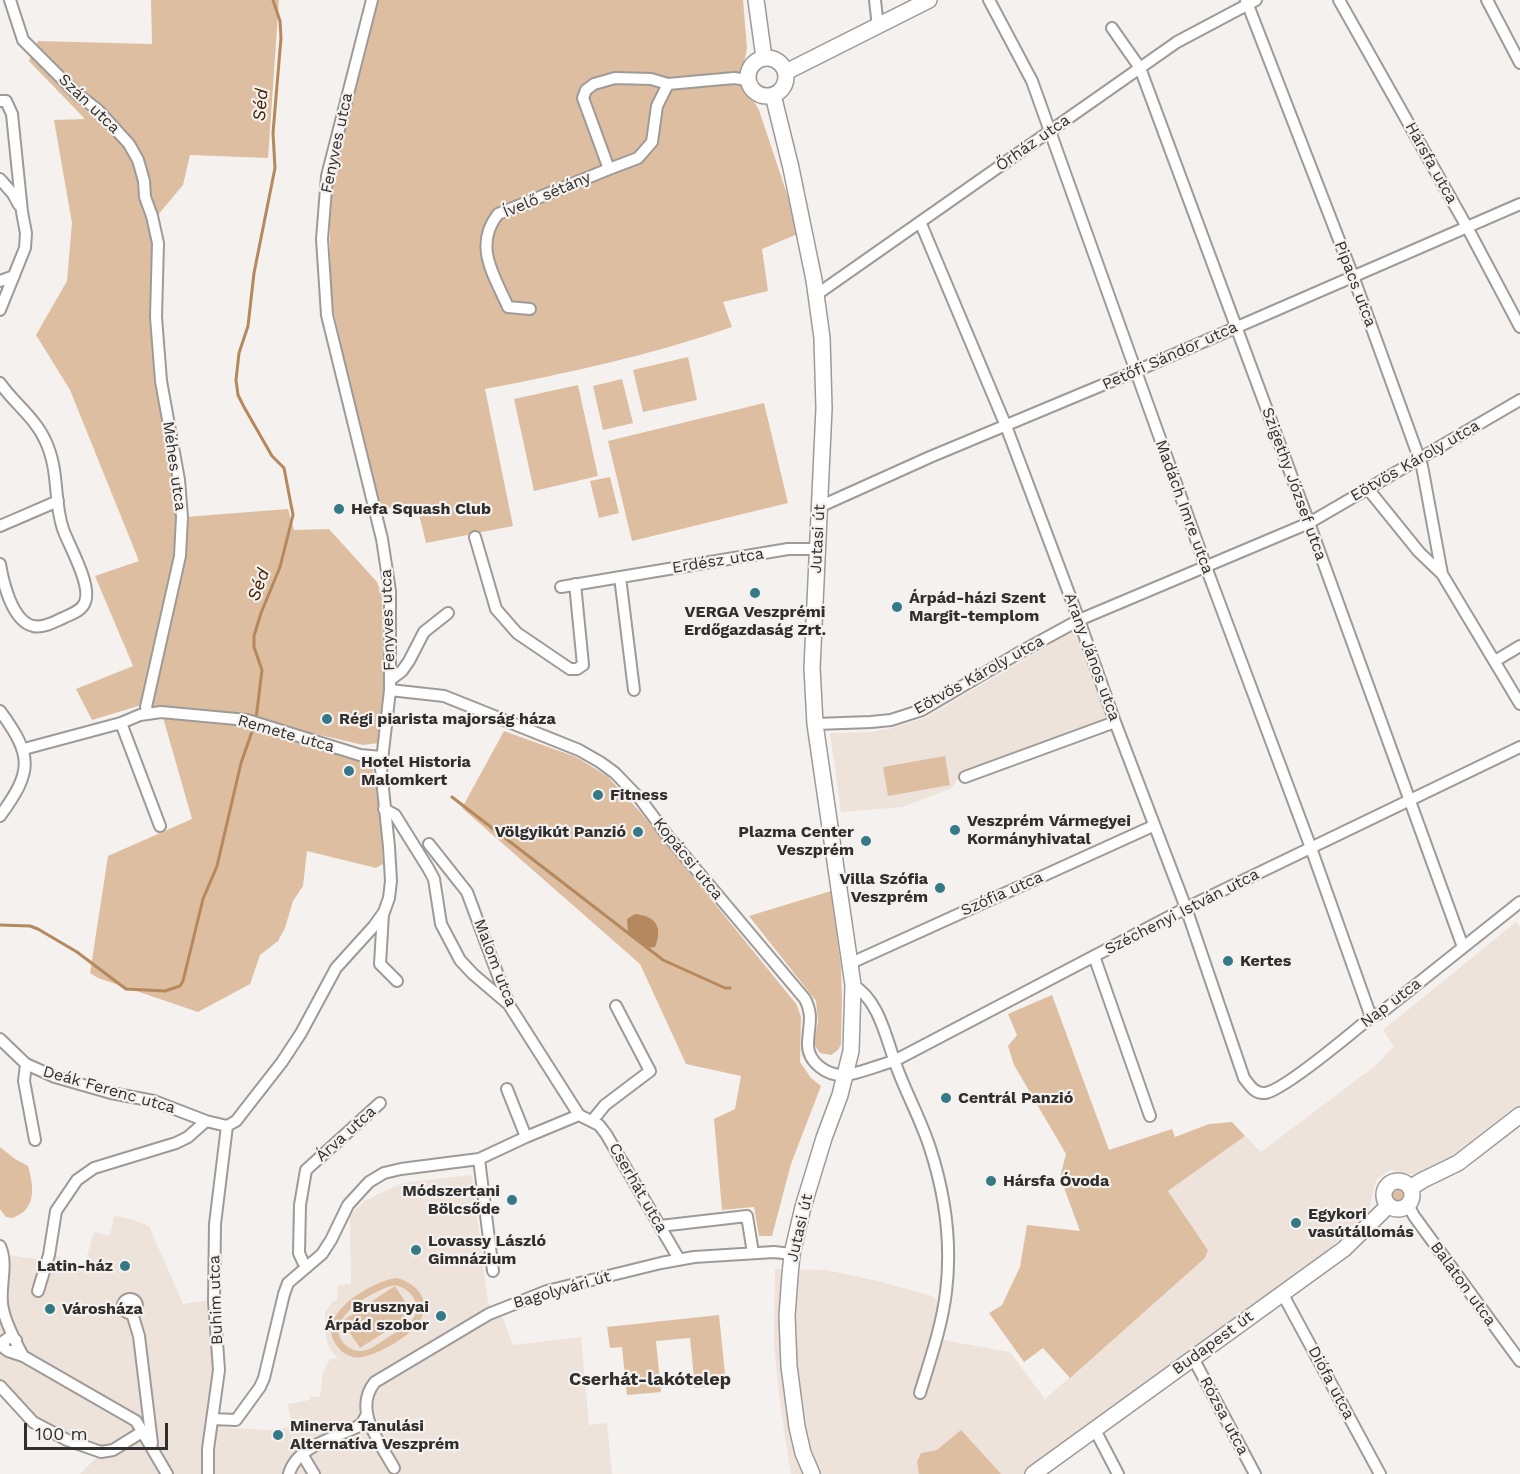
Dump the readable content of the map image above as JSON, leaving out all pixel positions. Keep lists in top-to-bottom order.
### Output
{
  "streets": {
    "street": [
      "Szán utca",
      "Fenyves utca",
      "Őrház utca",
      "Hársfa utca",
      "Ívelő sétány",
      "Pipacs utca",
      "Petőfi Sándor utca",
      "Eötvös Károly utca",
      "Méhes utca",
      "Szigethy József utca",
      "Madách Imre utca",
      "Jutasi út",
      "Erdész utca",
      "Arany János utca",
      "Remete utca",
      "Kopácsi utca",
      "Szófia utca",
      "Széchenyi István utca",
      "Malom utca",
      "Nap utca",
      "Deák Ferenc utca",
      "Árva utca",
      "Cserhát utca",
      "Balaton utca",
      "Bagolyvári út",
      "Buhim utca",
      "Budapest út",
      "Diófa utca",
      "Rózsa utca"
    ]
  },
  "crossings": [
    ["Szán utca", "Méhes utca"],
    ["Fenyves utca", "Remete utca"],
    ["Fenyves utca", "Kopácsi utca"],
    ["Fenyves utca", "Deák Ferenc utca"],
    ["Fenyves utca", "Buhim utca"],
    ["Őrház utca", "Pipacs utca"],
    ["Őrház utca", "Szigethy József utca"],
    ["Őrház utca", "Madách Imre utca"],
    ["Őrház utca", "Jutasi út"],
    ["Őrház utca", "Arany János utca"],
    ["Hársfa utca", "Petőfi Sándor utca"],
    ["Ívelő sétány", "Jutasi út"],
    ["Pipacs utca", "Petőfi Sándor utca"],
    ["Pipacs utca", "Eötvös Károly utca"],
    ["Petőfi Sándor utca", "Szigethy József utca"],
    ["Petőfi Sándor utca", "Madách Imre utca"],
    ["Petőfi Sándor utca", "Jutasi út"],
    ["Petőfi Sándor utca", "Arany János utca"],
    ["Eötvös Károly utca", "Szigethy József utca"],
    ["Eötvös Károly utca", "Madách Imre utca"],
    ["Eötvös Károly utca", "Jutasi út"],
    ["Eötvös Károly utca", "Arany János utca"],
    ["Méhes utca", "Remete utca"],
    ["Szigethy József utca", "Széchenyi István utca"],
    ["Szigethy József utca", "Nap utca"],
    ["Madách Imre utca", "Széchenyi István utca"],
    ["Madách Imre utca", "Nap utca"],
    ["Jutasi út", "Erdész utca"],
    ["Jutasi út", "Kopácsi utca"],
    ["Jutasi út", "Szófia utca"],
    ["Jutasi út", "Széchenyi István utca"],
    ["Jutasi út", "Bagolyvári út"],
    ["Arany János utca", "Szófia utca"],
    ["Arany János utca", "Széchenyi István utca"],
    ["Arany János utca", "Nap utca"],
    ["Kopácsi utca", "Széchenyi István utca"],
    ["Deák Ferenc utca", "Buhim utca"],
    ["Cserhát utca", "Bagolyvári út"],
    ["Balaton utca", "Budapest út"],
    ["Budapest út", "Diófa utca"],
    ["Budapest út", "Rózsa utca"]
  ],
  "districts": ["Cserhát-lakótelep"],
  "water": ["Séd"],
  "places": [
    "Hefa Squash Club",
    "VERGA Veszprémi Erdőgazdaság Zrt.",
    "Árpád-házi Szent Margit-templom",
    "Régi piarista majorság háza",
    "Hotel Historia Malomkert",
    "Fitness",
    "Veszprém Vármegyei Kormányhivatal",
    "Völgyikút Panzió",
    "Plazma Center Veszprém",
    "Villa Szófia Veszprém",
    "Kertes",
    "Centrál Panzió",
    "Hársfa Óvoda",
    "Módszertani Bölcsőde",
    "Egykori vasútállomás",
    "Lovassy László Gimnázium",
    "Latin-ház",
    "Városháza",
    "Brusznyai Árpád szobor",
    "Minerva Tanulási Alternatíva Veszprém"
  ],
  "scale_bar": "100 m"
}
